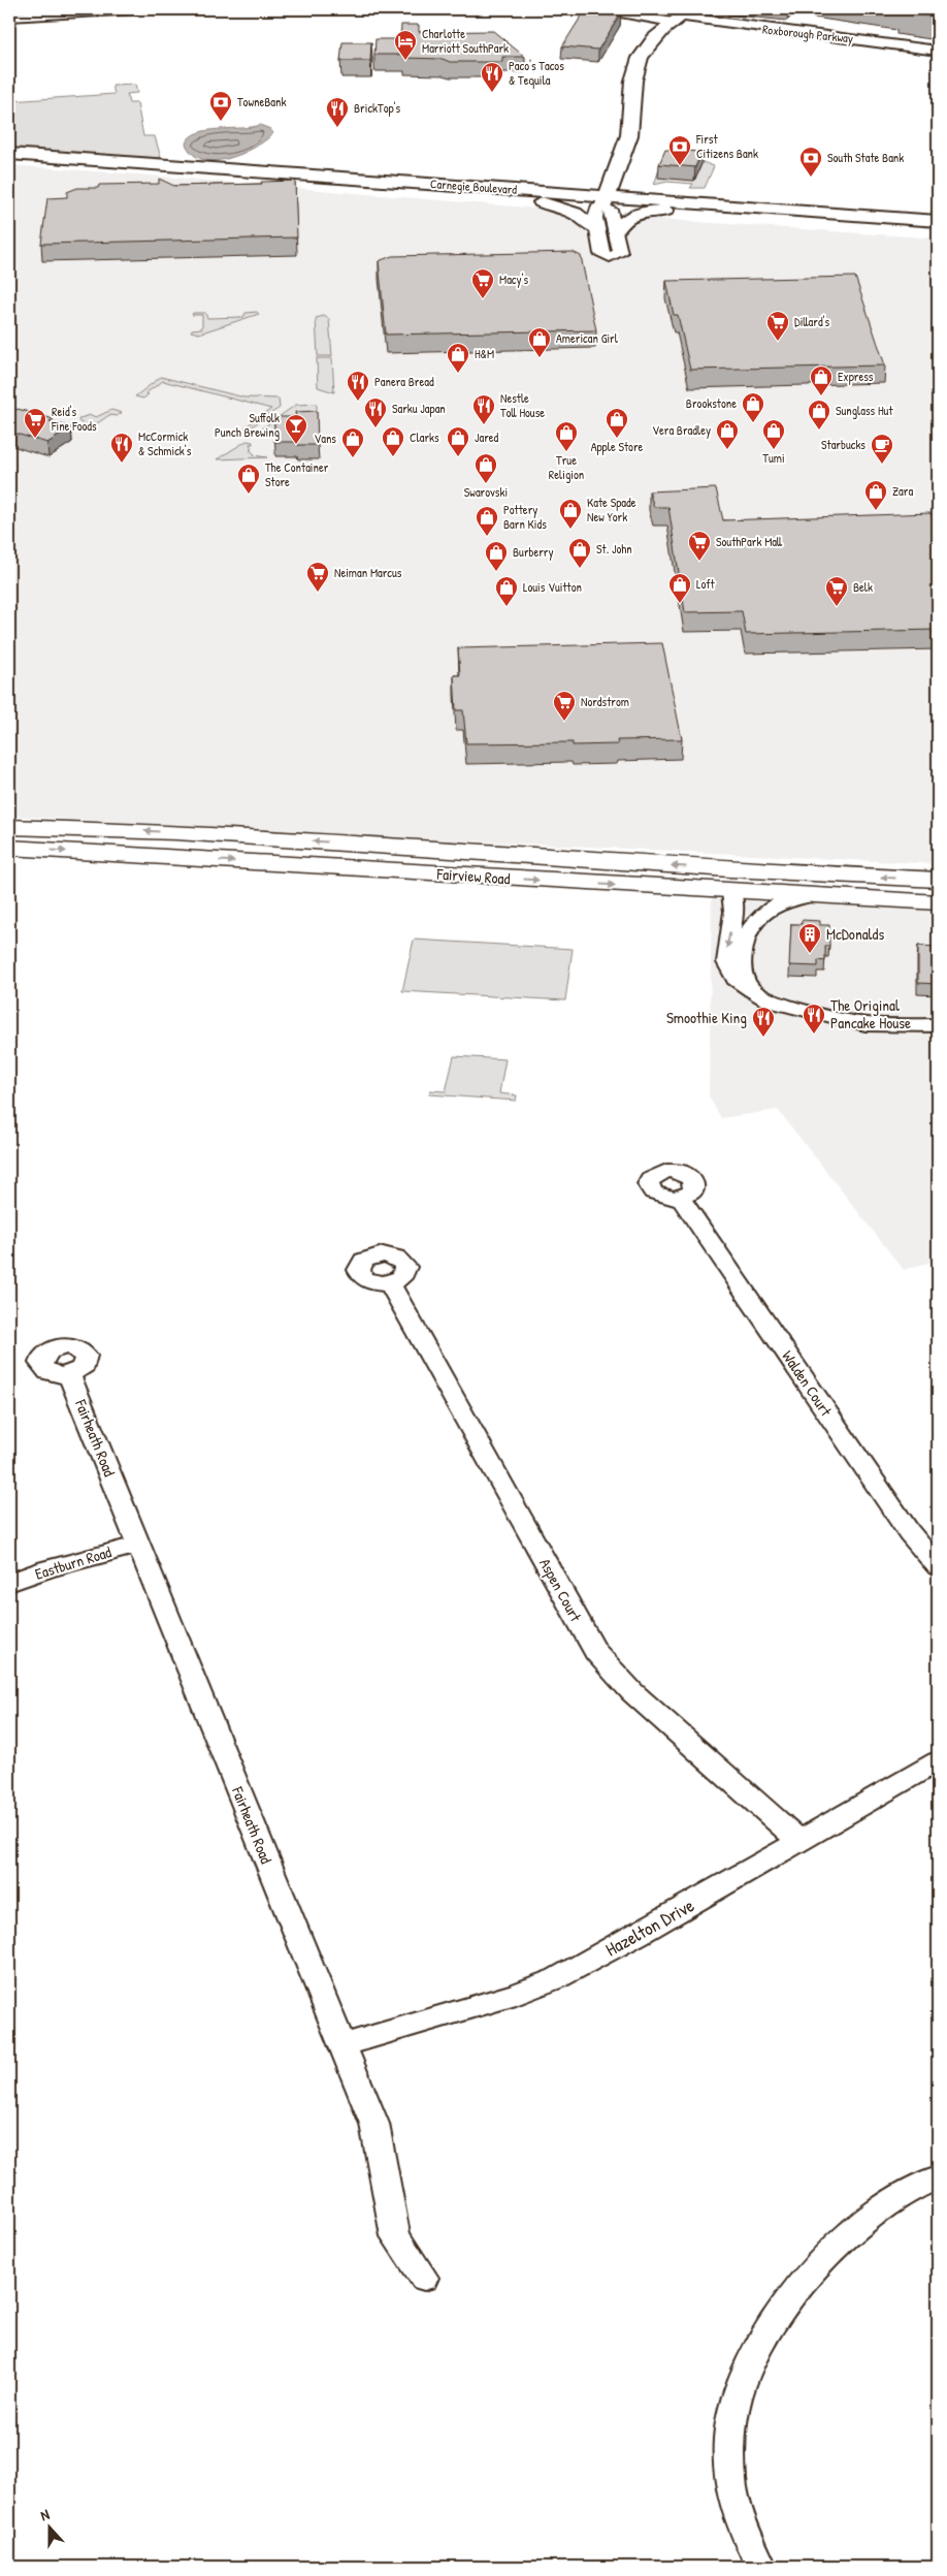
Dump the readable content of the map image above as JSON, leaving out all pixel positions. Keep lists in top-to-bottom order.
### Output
{
  "streets": {
    "main road": ["Fairview Road"],
    "street": [
      "Roxborough Parkway",
      "Carnegie Boulevard",
      "Walden Court",
      "Fairheath Road",
      "Eastburn Road",
      "Aspen Court",
      "Hazelton Drive"
    ]
  },
  "crossings": [
    ["Fairheath Road", "Eastburn Road"],
    ["Fairheath Road", "Hazelton Drive"],
    ["Aspen Court", "Hazelton Drive"]
  ],
  "places": {
    "hotel": ["Charlotte Marriott SouthPark"],
    "restaurant": [
      "Paco's Tacos & Tequila",
      "BrickTop's",
      "Panera Bread",
      "Nestle Toll House",
      "Sarku Japan",
      "McCormick & Schmick's",
      "The Original Pancake House",
      "Smoothie King"
    ],
    "bank": ["TowneBank", "First Citizens Bank", "South State Bank"],
    "supermarket": [
      "Macy's",
      "Dillard's",
      "Reid's Fine Foods",
      "SouthPark Mall",
      "Neiman Marcus",
      "Belk",
      "Nordstrom"
    ],
    "shop": [
      "American Girl",
      "H&M",
      "Express",
      "Brookstone",
      "Sunglass Hut",
      "Apple Store",
      "Vera Bradley",
      "Tumi",
      "True Religion",
      "Clarks",
      "Jared",
      "Vans",
      "Swarovski",
      "The Container Store",
      "Zara",
      "Kate Spade New York",
      "Pottery Barn Kids",
      "St. John",
      "Burberry",
      "Loft",
      "Louis Vuitton"
    ],
    "bar": ["Suffolk Punch Brewing"],
    "cafe": ["Starbucks"],
    "building": ["McDonalds"]
  },
  "north": "top"
}
